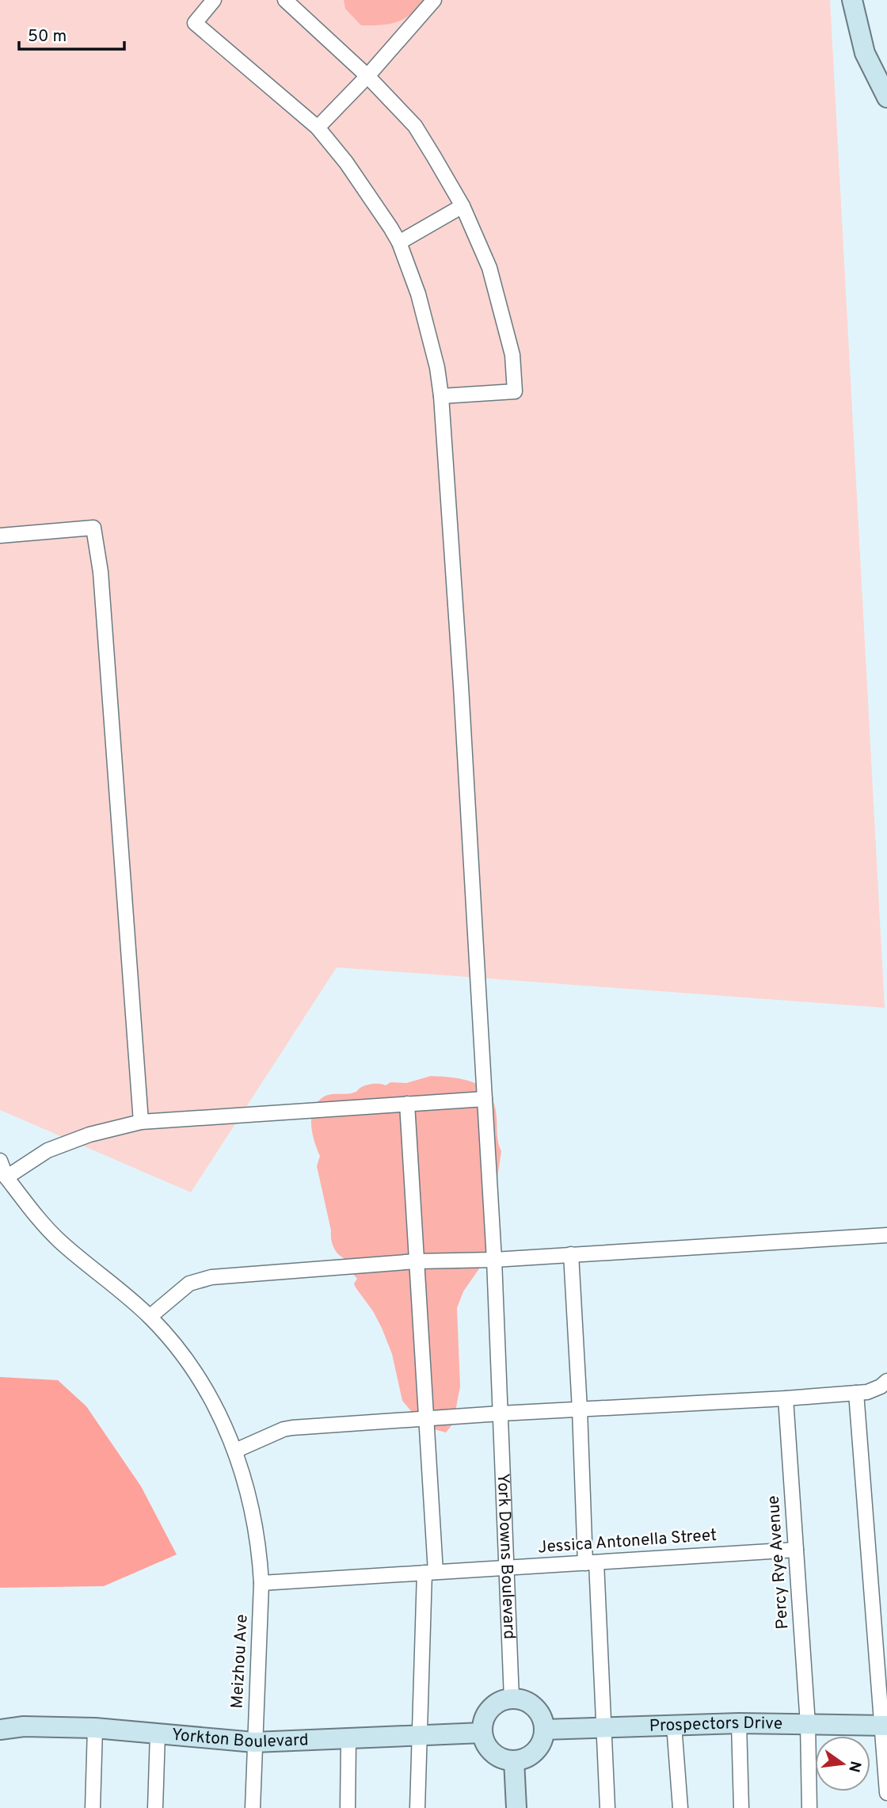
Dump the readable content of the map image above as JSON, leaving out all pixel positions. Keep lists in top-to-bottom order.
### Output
{
  "streets": {
    "street": [
      "Jessica Antonella Street",
      "York Downs Boulevard",
      "Percy Rye Avenue",
      "Meizhou Ave",
      "Prospectors Drive",
      "Yorkton Boulevard"
    ]
  },
  "crossings": [
    ["Jessica Antonella Street", "York Downs Boulevard"],
    ["Jessica Antonella Street", "Percy Rye Avenue"],
    ["Jessica Antonella Street", "Meizhou Ave"],
    ["York Downs Boulevard", "Prospectors Drive"],
    ["York Downs Boulevard", "Yorkton Boulevard"],
    ["Percy Rye Avenue", "Prospectors Drive"],
    ["Meizhou Ave", "Yorkton Boulevard"],
    ["Prospectors Drive", "Yorkton Boulevard"]
  ],
  "scale_bar": "50 m",
  "north": "right"
}
